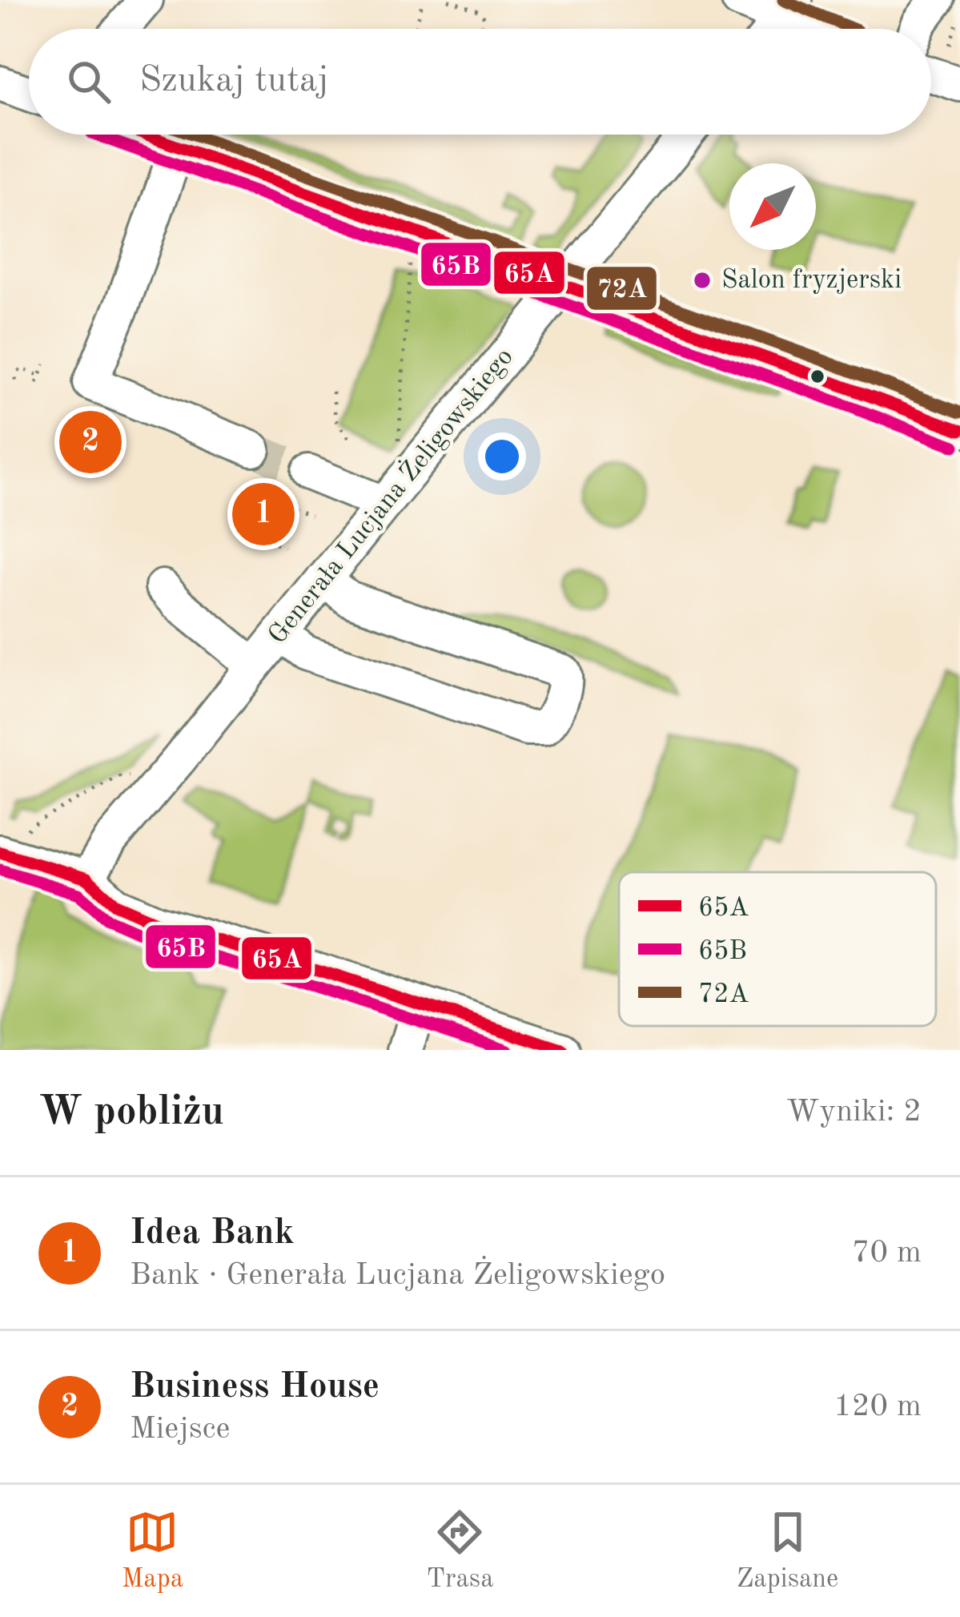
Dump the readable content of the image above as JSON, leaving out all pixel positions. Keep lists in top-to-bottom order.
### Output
{
  "streets": {
    "street": ["Generała Lucjana Żeligowskiego"]
  },
  "places": ["Salon fryzjerski"],
  "lines": ["transit line 72A", "transit line 65A", "transit line 65B"],
  "legend": ["65A", "65B", "72A"],
  "north": "bottom left",
  "page": {
    "search": "Szukaj tutaj",
    "pins": ["2", "1"],
    "heading": ["W pobliżu", "Wyniki: 2"],
    "list": [
      {
        "mark": "1",
        "name": "Idea Bank",
        "note": "Bank · Generała Lucjana Żeligowskiego",
        "value": "70 m"
      },
      {
        "mark": "2",
        "name": "Business House",
        "note": "Miejsce",
        "value": "120 m"
      }
    ],
    "nav": ["Mapa", "Trasa", "Zapisane"]
  }
}
